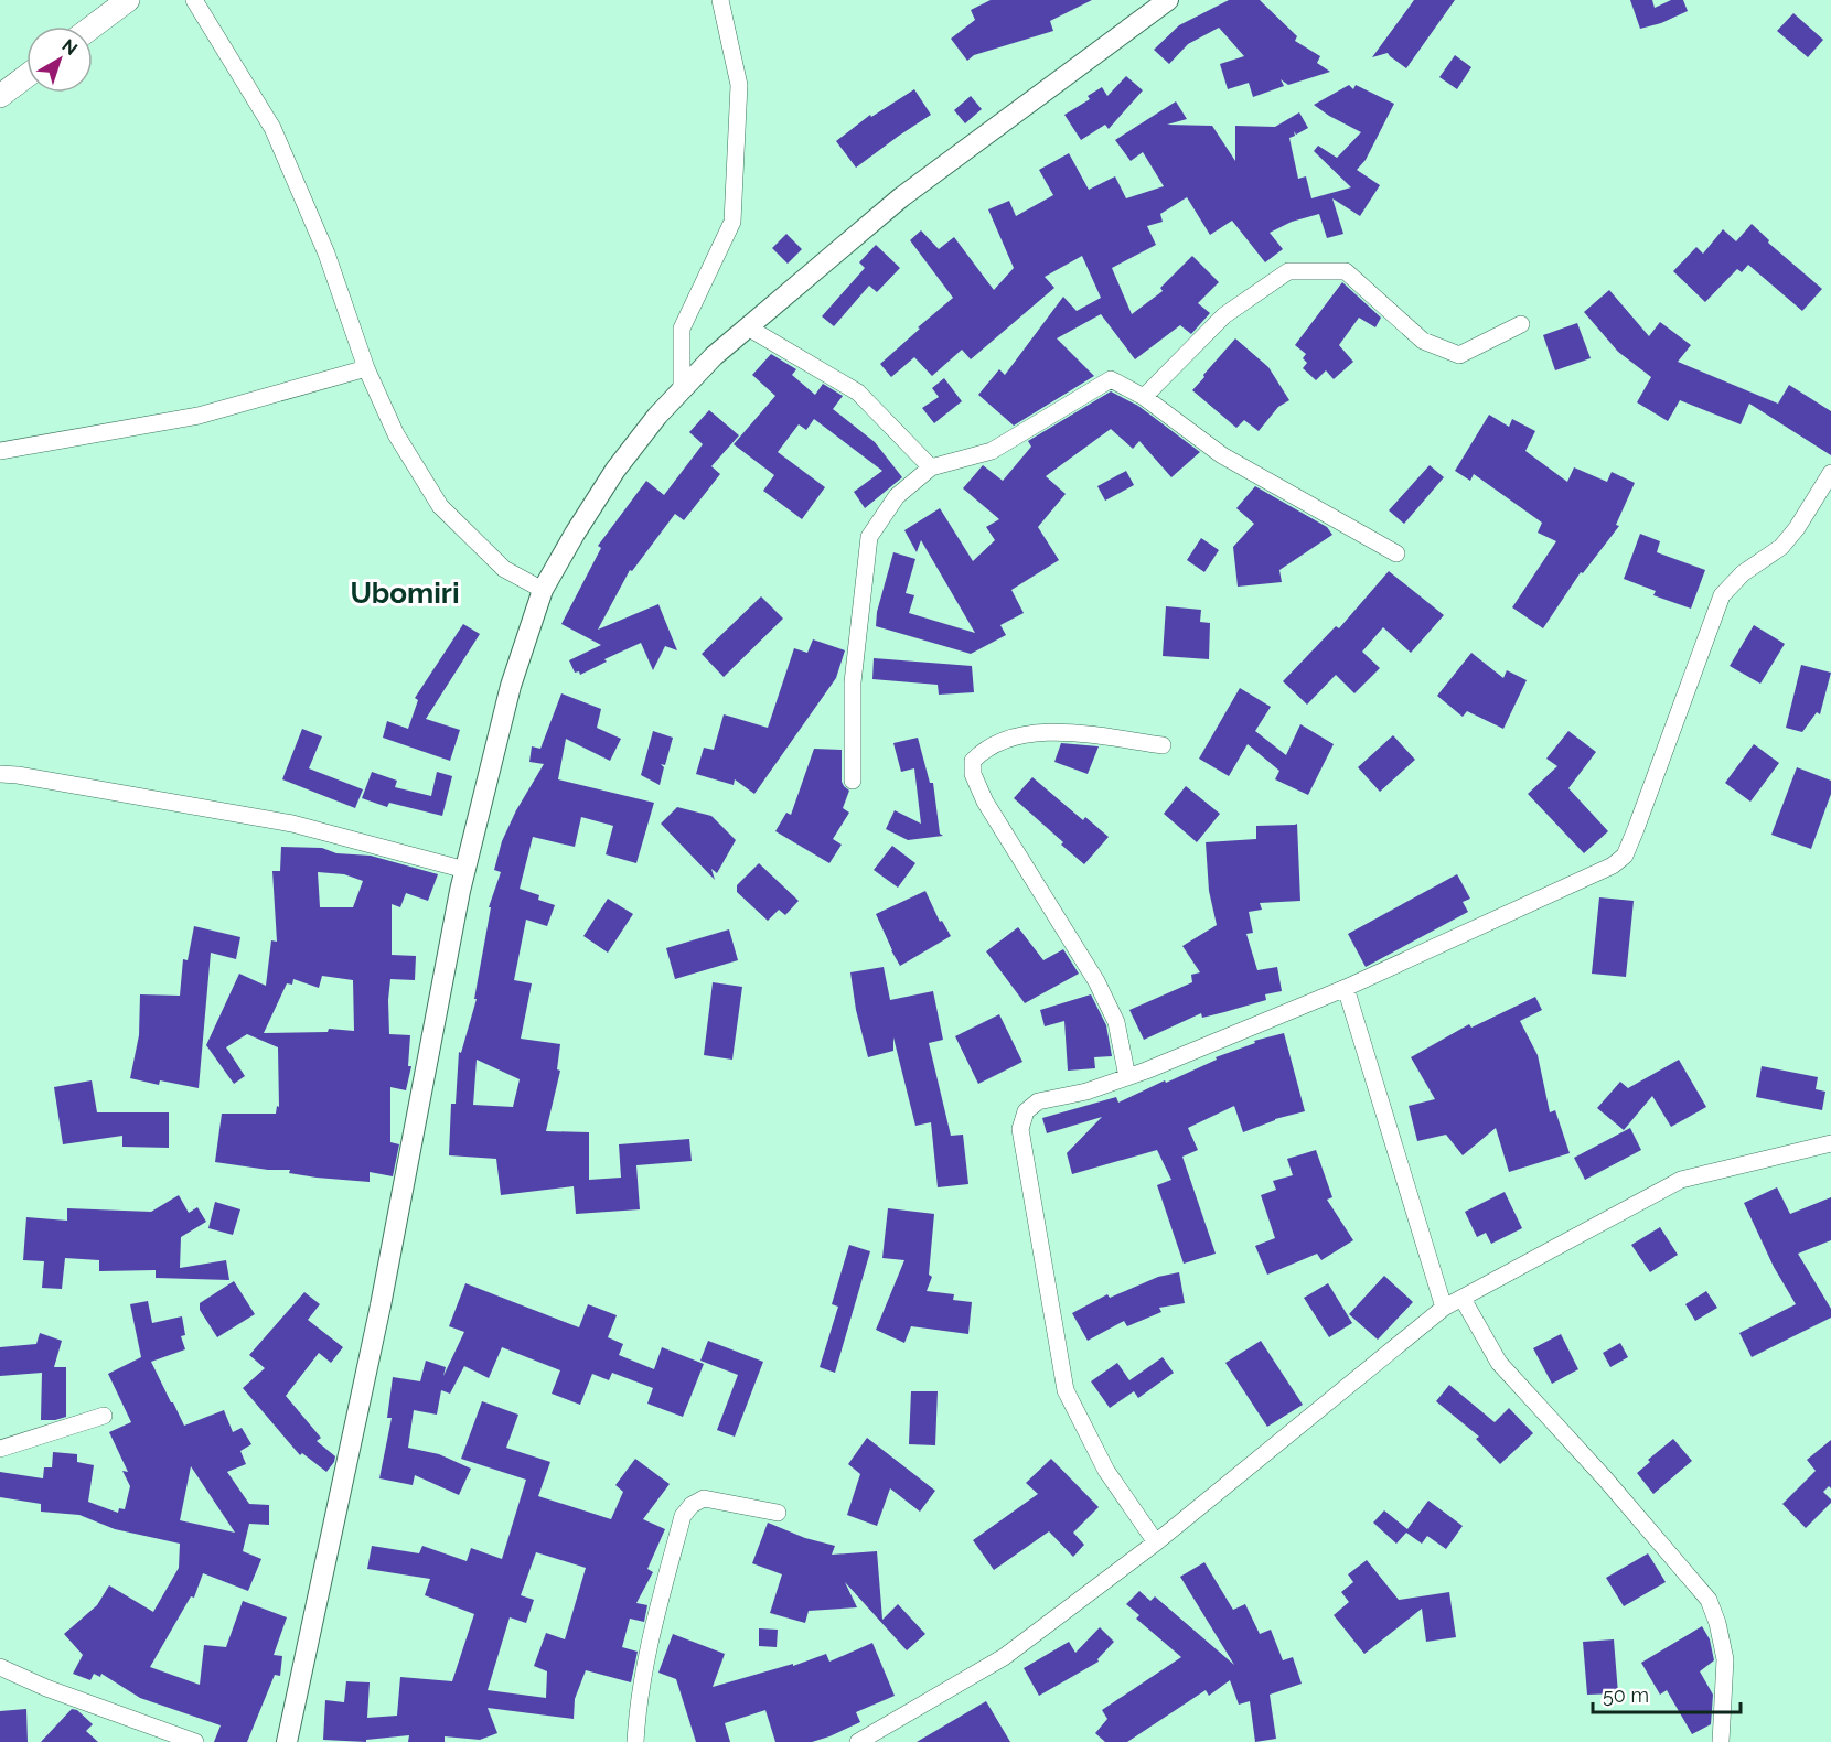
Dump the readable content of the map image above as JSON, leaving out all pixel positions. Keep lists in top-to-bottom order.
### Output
{
  "districts": ["Ubomiri"],
  "scale_bar": "50 m",
  "north": "top right"
}
